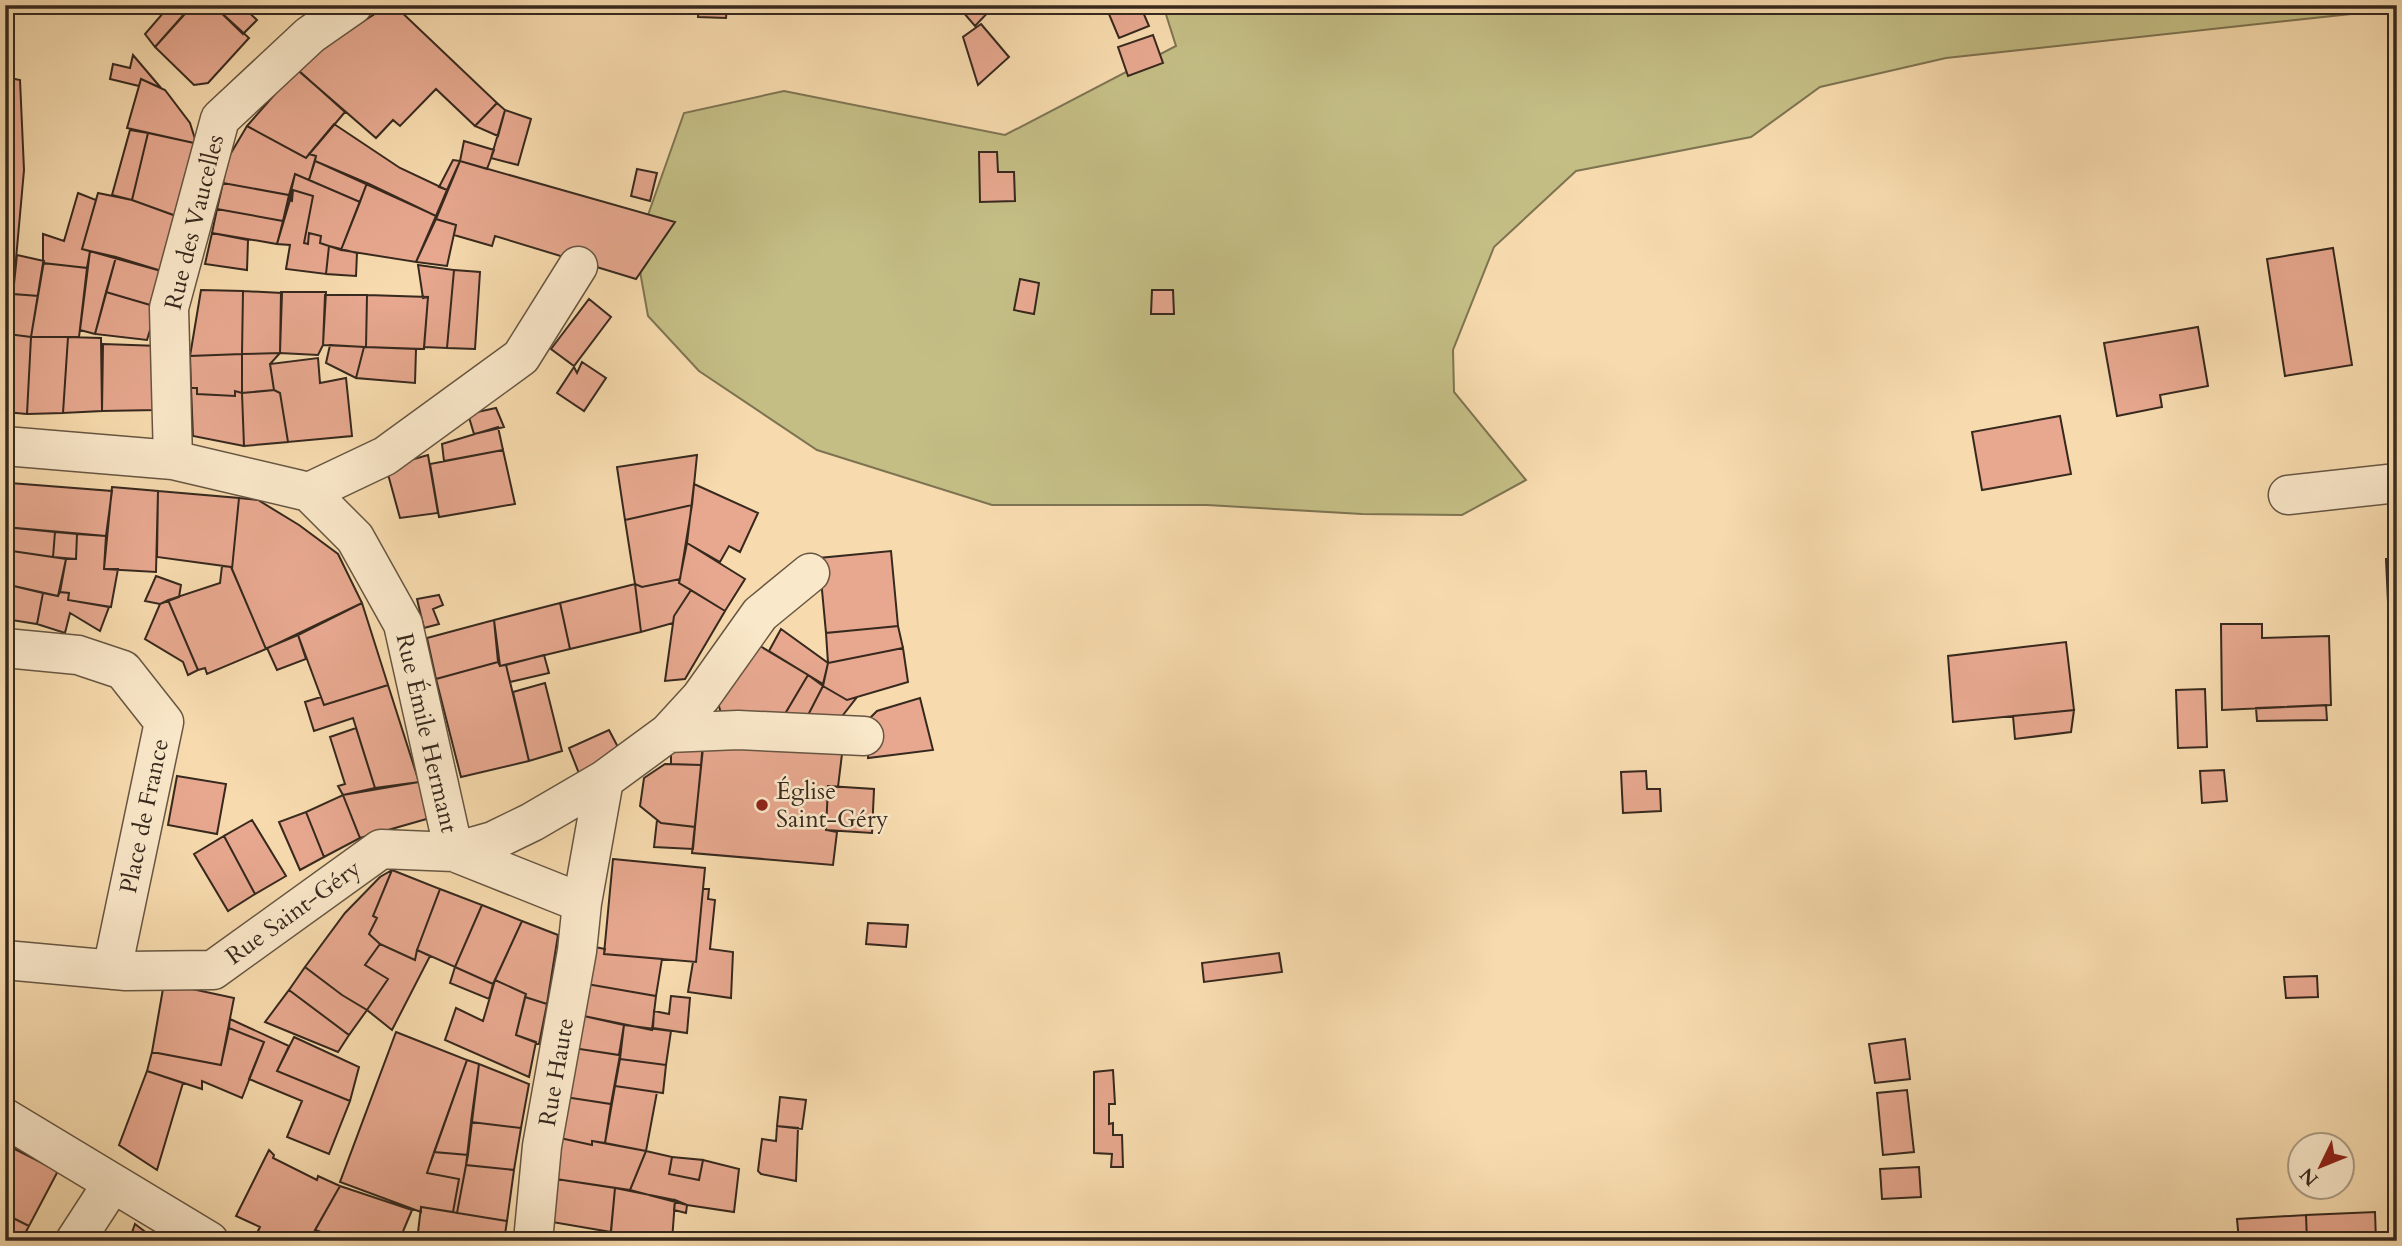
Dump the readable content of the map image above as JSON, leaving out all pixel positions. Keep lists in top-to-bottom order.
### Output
{
  "streets": {
    "street": [
      "Rue des Vaucelles",
      "Rue Émile Hermant",
      "Place de France",
      "Rue Saint-Géry",
      "Rue Haute"
    ]
  },
  "crossings": [
    ["Rue Émile Hermant", "Rue Saint-Géry"],
    ["Place de France", "Rue Saint-Géry"]
  ],
  "places": ["Église Saint-Géry"],
  "north": "bottom left"
}
